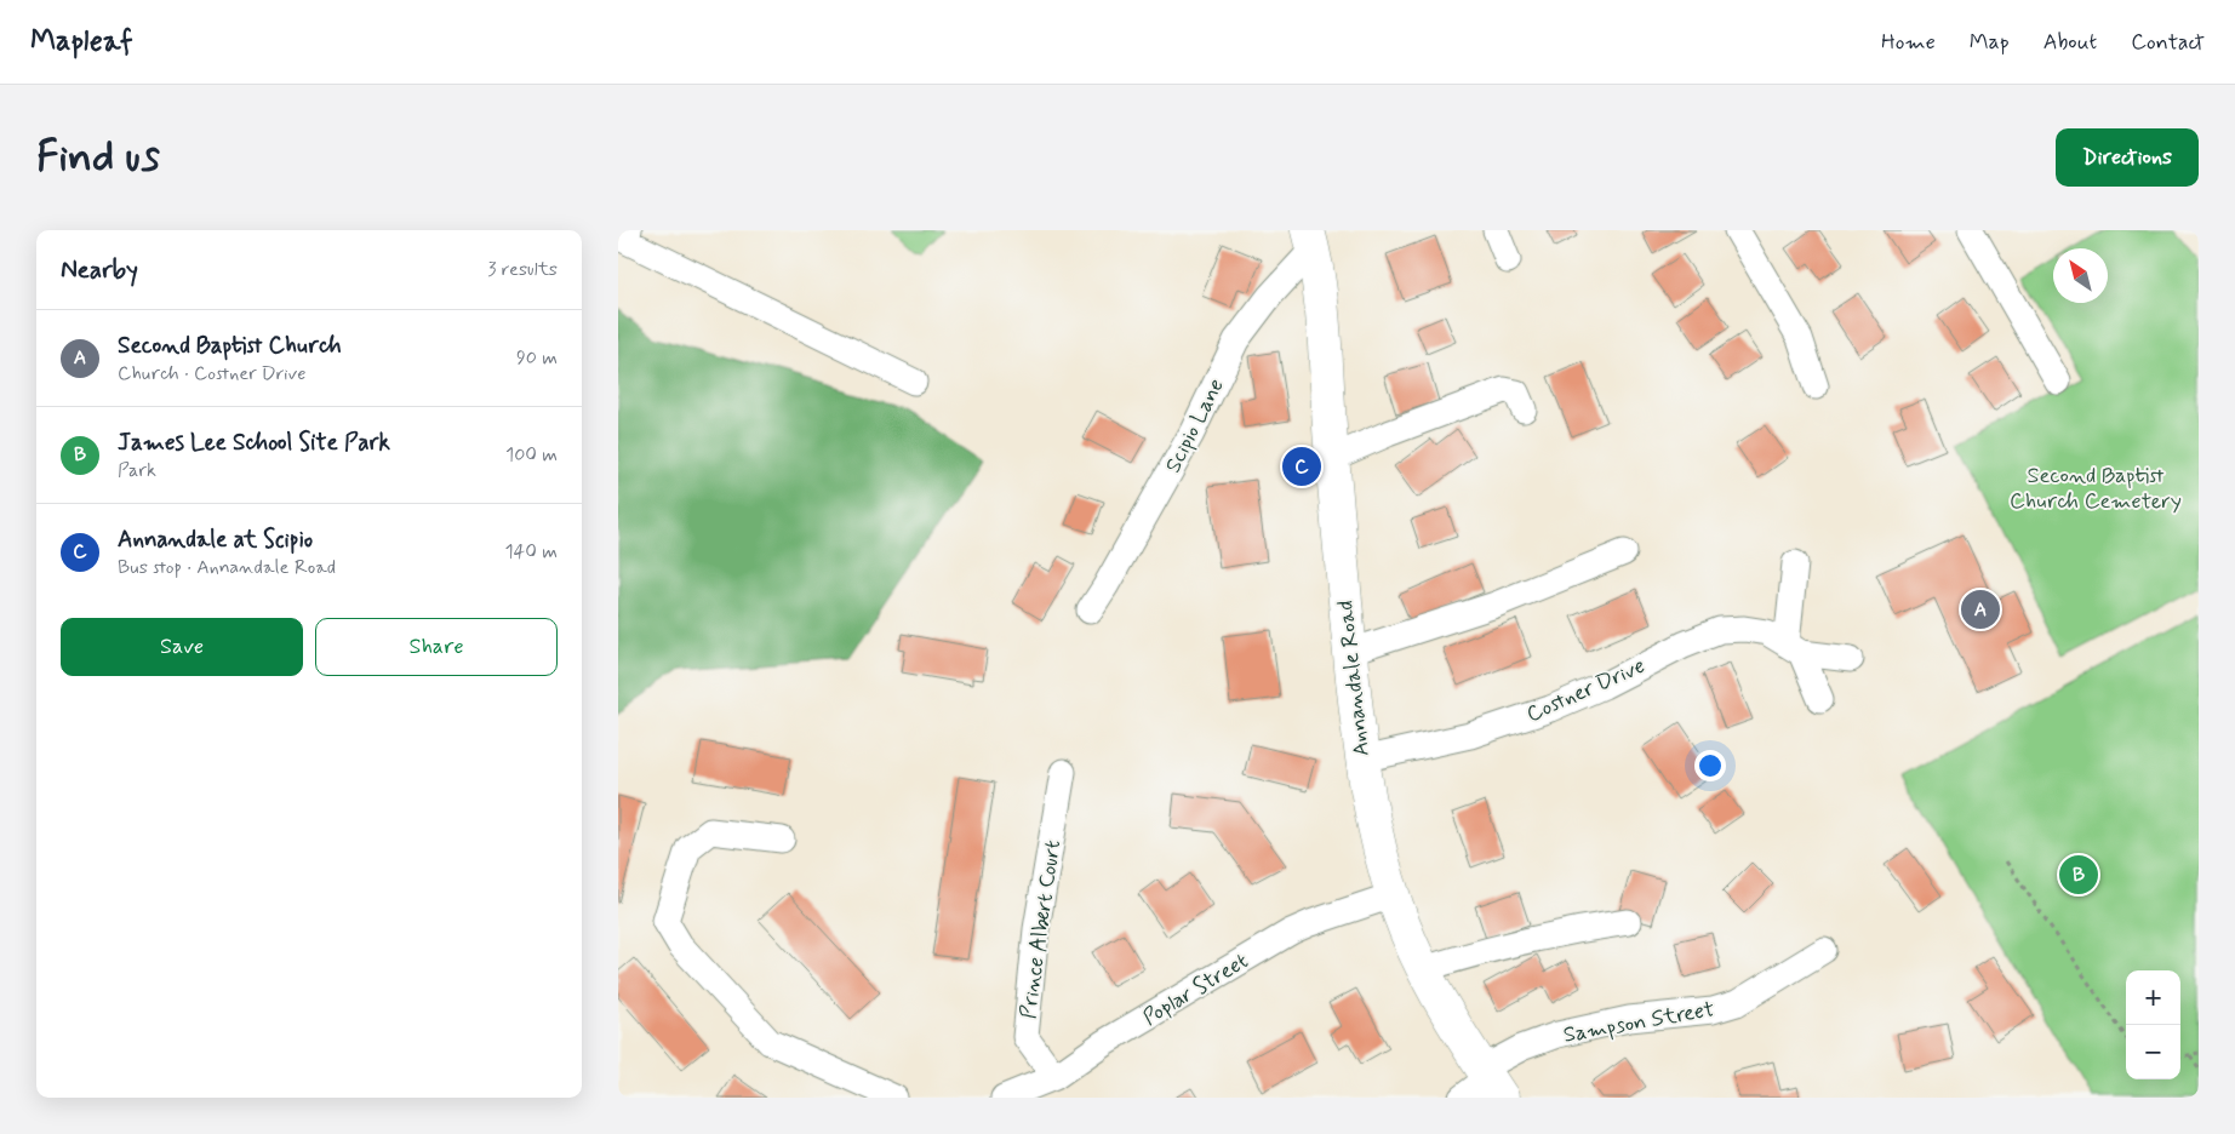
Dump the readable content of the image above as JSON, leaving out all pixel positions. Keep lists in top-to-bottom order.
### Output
{
  "streets": {
    "main road": ["Annandale Road"],
    "street": [
      "Scipio Lane",
      "Costner Drive",
      "Prince Albert Court",
      "Poplar Street",
      "Sampson Street"
    ]
  },
  "crossings": [
    ["Scipio Lane", "Annandale Road"],
    ["Annandale Road", "Costner Drive"],
    ["Annandale Road", "Poplar Street"],
    ["Annandale Road", "Sampson Street"],
    ["Prince Albert Court", "Poplar Street"]
  ],
  "parks": ["Second Baptist Church Cemetery"],
  "north": "top left",
  "page": {
    "header": "Mapleaf",
    "nav": [
      "Home",
      "Map",
      "About",
      "Contact"
    ],
    "buttons": [
      "Directions",
      ["Save", "Share"]
    ],
    "title": "Find us",
    "heading": ["Nearby", "3 results"],
    "list": [
      {
        "mark": "A",
        "name": "Second Baptist Church",
        "note": "Church · Costner Drive",
        "value": "90 m"
      },
      {
        "mark": "B",
        "name": "James Lee School Site Park",
        "note": "Park",
        "value": "100 m"
      },
      {
        "mark": "C",
        "name": "Annandale at Scipio",
        "note": "Bus stop · Annandale Road",
        "value": "140 m"
      }
    ],
    "pins": ["C", "A", "B"],
    "map_buttons": ["+", "−"]
  }
}
